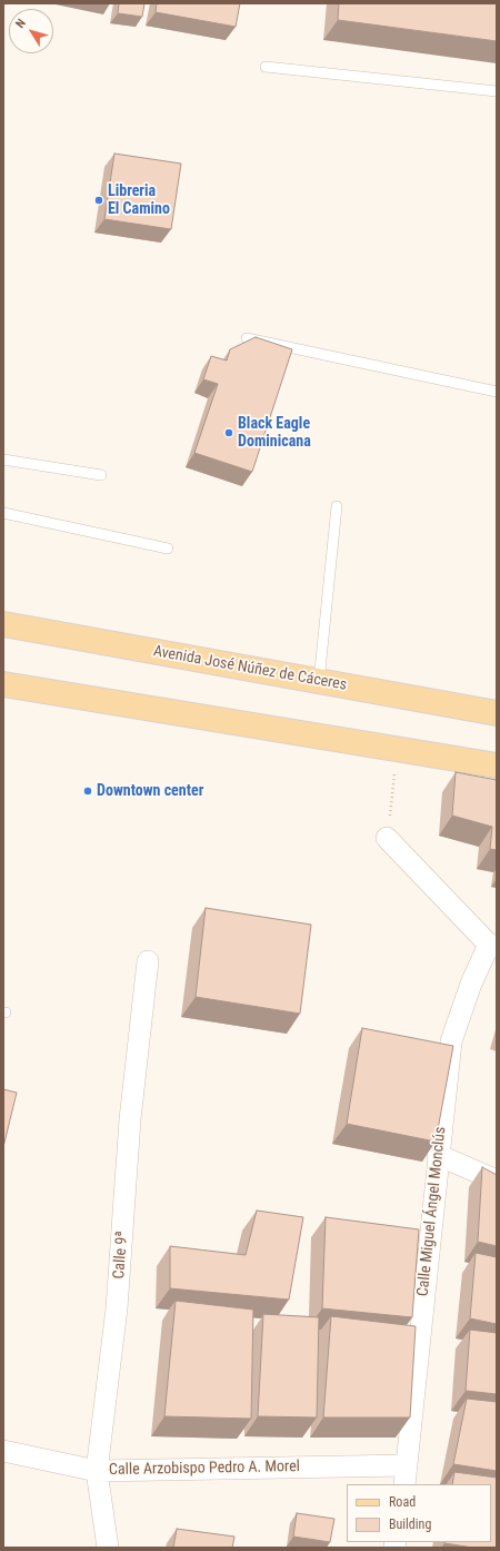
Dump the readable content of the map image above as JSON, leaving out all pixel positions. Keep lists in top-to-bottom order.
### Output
{
  "streets": {
    "main road": ["Avenida José Núñez de Cáceres"],
    "street": ["Calle Miguel Ángel Monclús", "Calle 9ª", "Calle Arzobispo Pedro A. Morel"]
  },
  "crossings": [
    ["Calle Miguel Ángel Monclús", "Calle Arzobispo Pedro A. Morel"],
    ["Calle 9ª", "Calle Arzobispo Pedro A. Morel"]
  ],
  "places": ["Libreria El Camino", "Black Eagle Dominicana", "Downtown center"],
  "legend": ["Road", "Building"],
  "north": "top left"
}
